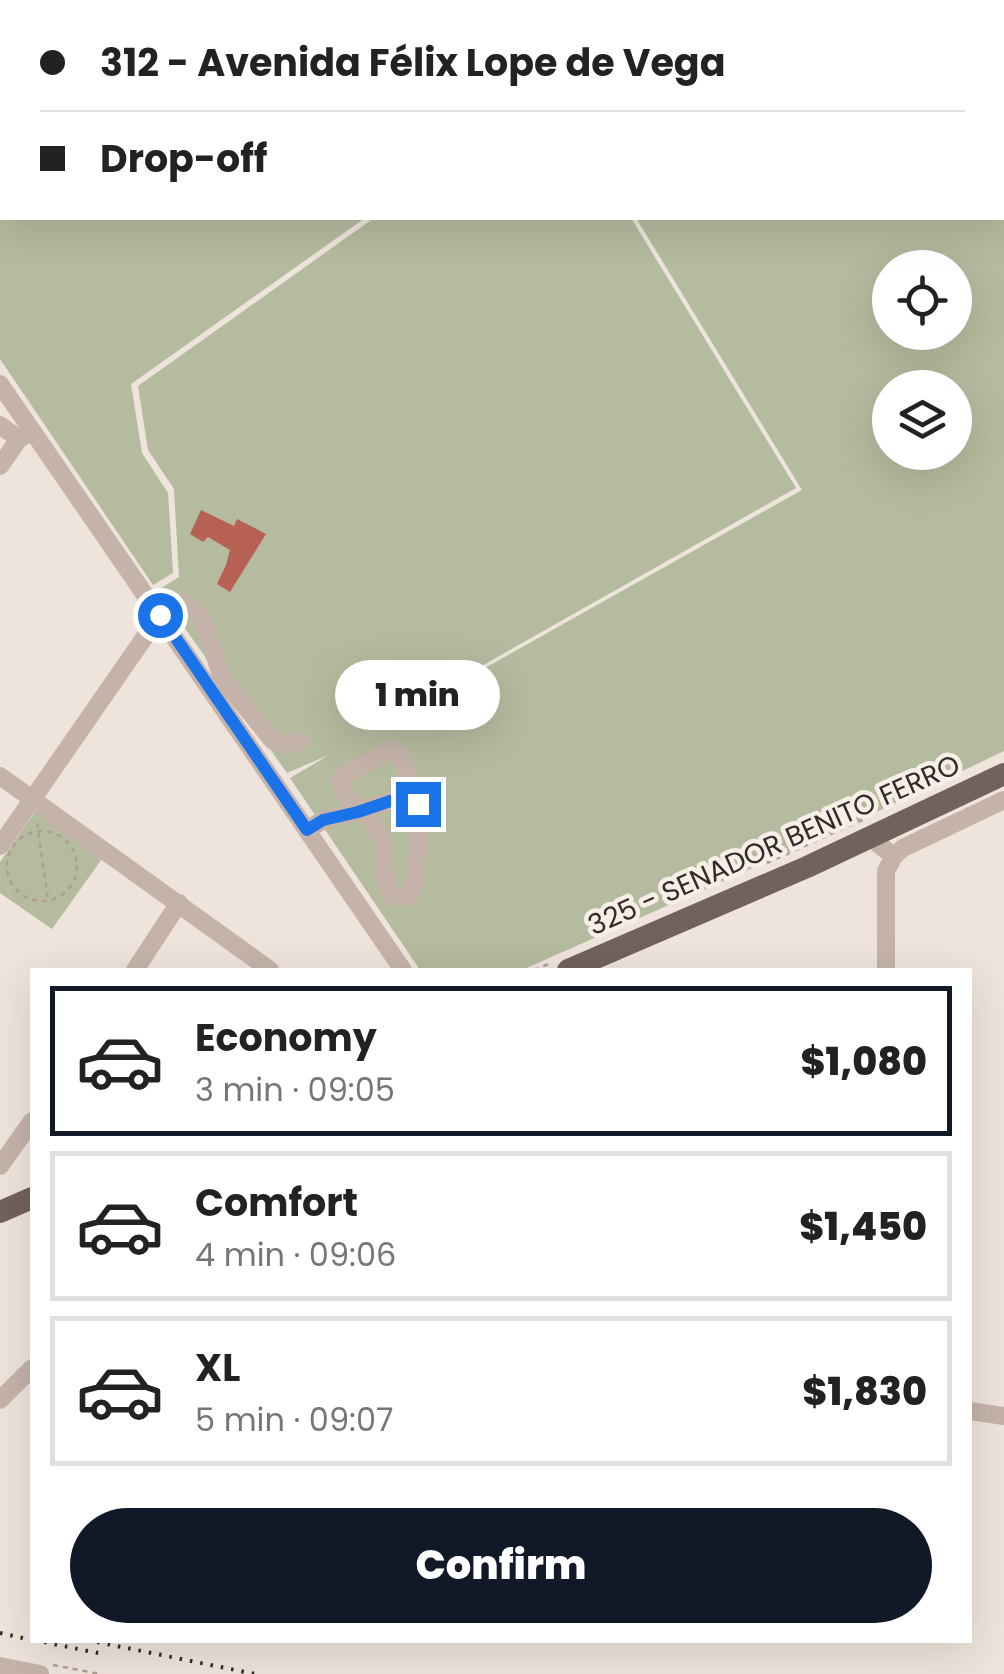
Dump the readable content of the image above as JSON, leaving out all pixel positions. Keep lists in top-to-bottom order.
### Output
{
  "streets": {
    "main road": ["325 - SENADOR BENITO FERRO"]
  },
  "page": {
    "banner": ["312 - Avenida Félix Lope de Vega", "Drop-off"],
    "bubble": "1 min",
    "list": [
      {
        "name": "Economy",
        "note": "3 min · 09:05",
        "value": "$1,080"
      },
      {
        "name": "Comfort",
        "note": "4 min · 09:06",
        "value": "$1,450"
      },
      {
        "name": "XL",
        "note": "5 min · 09:07",
        "value": "$1,830"
      }
    ],
    "buttons": "Confirm"
  }
}
